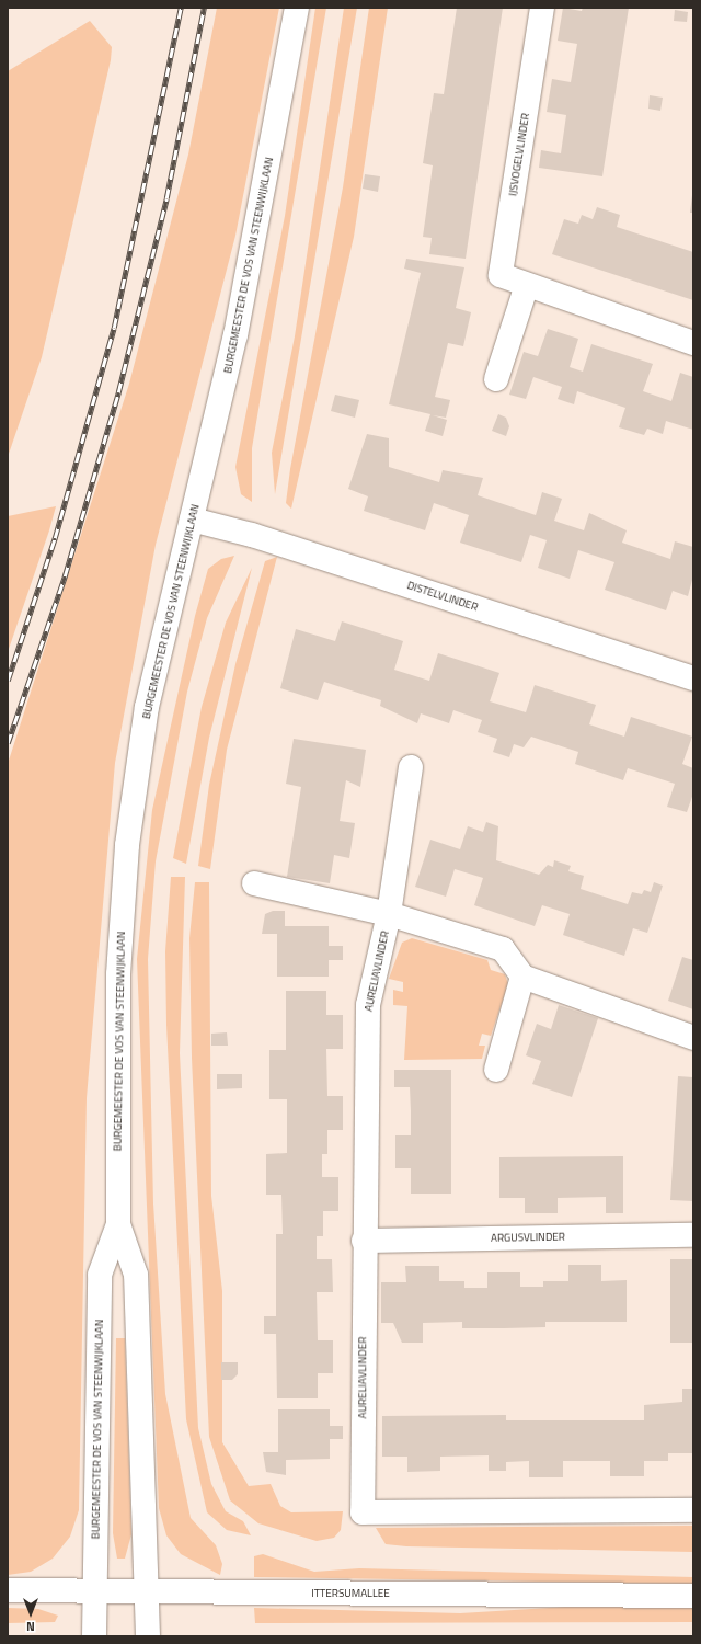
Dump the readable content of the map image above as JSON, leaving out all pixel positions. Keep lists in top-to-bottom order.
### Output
{
  "streets": {
    "street": [
      "IJSVOGELVLINDER",
      "BURGEMEESTER DE VOS VAN STEENWIJKLAAN",
      "DISTELVLINDER",
      "AURELIAVLINDER",
      "ARGUSVLINDER",
      "ITTERSUMALLEE"
    ]
  },
  "crossings": [
    ["BURGEMEESTER DE VOS VAN STEENWIJKLAAN", "DISTELVLINDER"],
    ["BURGEMEESTER DE VOS VAN STEENWIJKLAAN", "ITTERSUMALLEE"],
    ["AURELIAVLINDER", "ARGUSVLINDER"]
  ],
  "north": "bottom"
}
